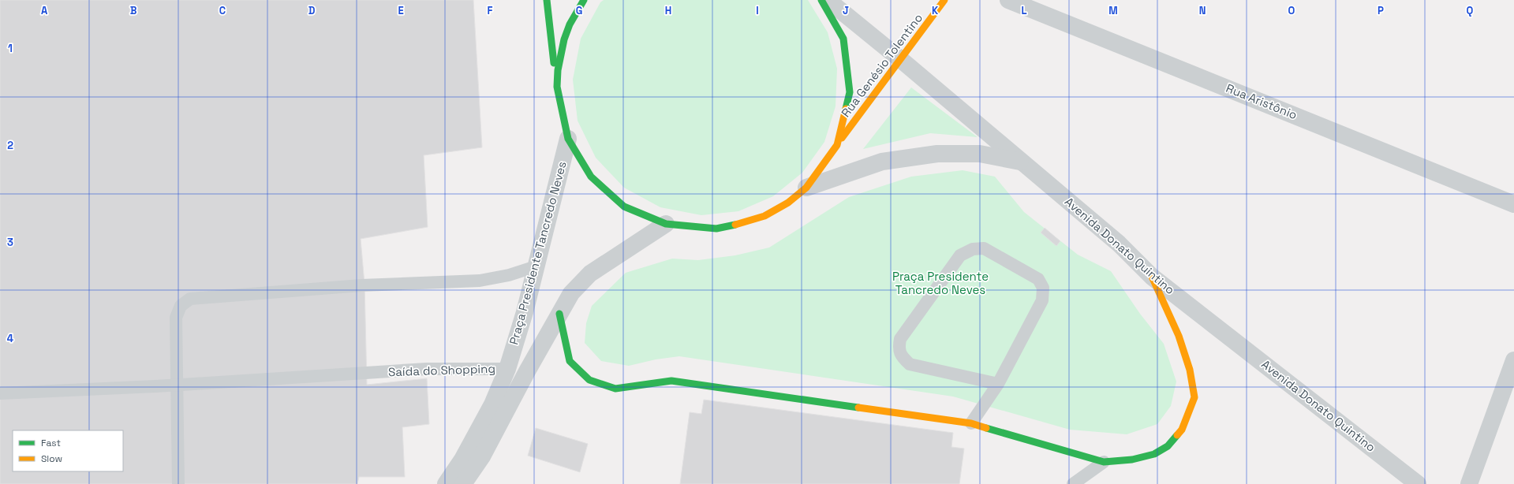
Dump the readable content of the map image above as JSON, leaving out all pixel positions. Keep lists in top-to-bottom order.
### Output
{
  "streets": {
    "street": [
      "Rua Genésio Tolentino",
      "Rua Aristônio",
      "Avenida Donato Quintino",
      "Praça Presidente Tancredo Neves"
    ],
    "lane": ["Saída do Shopping"]
  },
  "crossings": [
    ["Rua Genésio Tolentino", "Avenida Donato Quintino"],
    ["Rua Genésio Tolentino", "Praça Presidente Tancredo Neves"],
    ["Avenida Donato Quintino", "Praça Presidente Tancredo Neves"],
    ["Praça Presidente Tancredo Neves", "Saída do Shopping"]
  ],
  "parks": ["Praça Presidente Tancredo Neves"],
  "legend": ["Fast", "Slow"],
  "grid": {
    "columns": [
      "A",
      "B",
      "C",
      "D",
      "E",
      "F",
      "G",
      "H",
      "I",
      "J",
      "K",
      "L",
      "M",
      "N",
      "O",
      "P",
      "Q"
    ],
    "rows": [
      "1",
      "2",
      "3",
      "4"
    ]
  }
}
